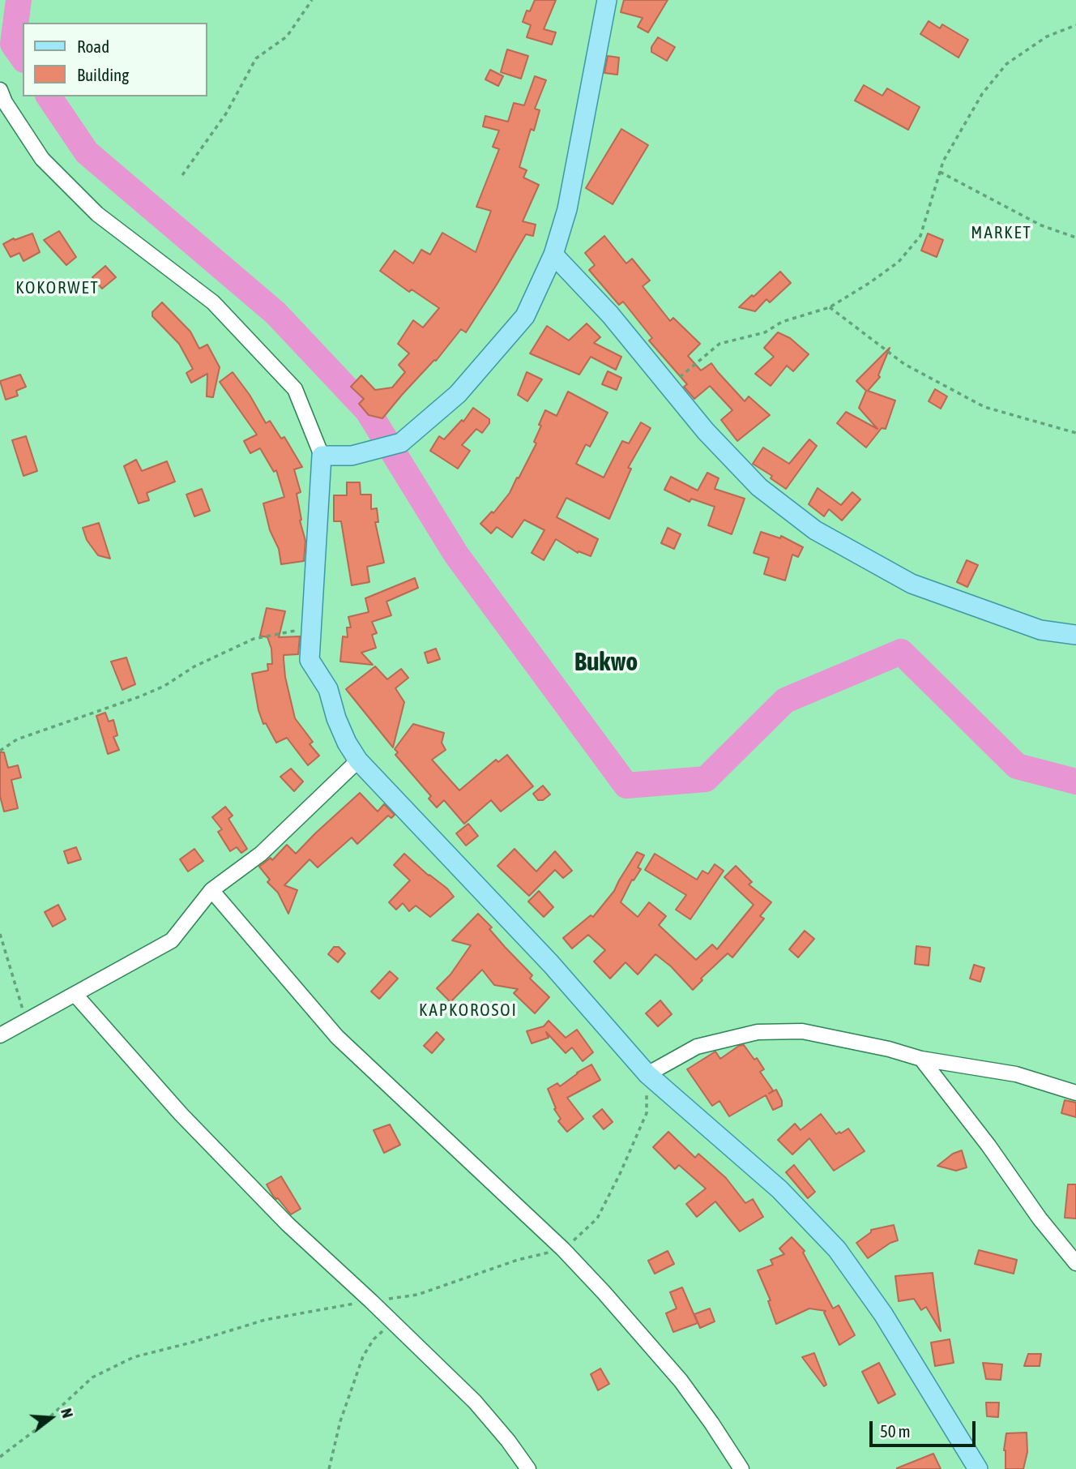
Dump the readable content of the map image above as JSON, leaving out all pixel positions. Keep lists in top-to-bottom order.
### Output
{
  "districts": [
    "MARKET",
    "KOKORWET",
    "Bukwo",
    "KAPKOROSOI"
  ],
  "legend": ["Road", "Building"],
  "scale_bar": "50 m",
  "north": "right"
}
